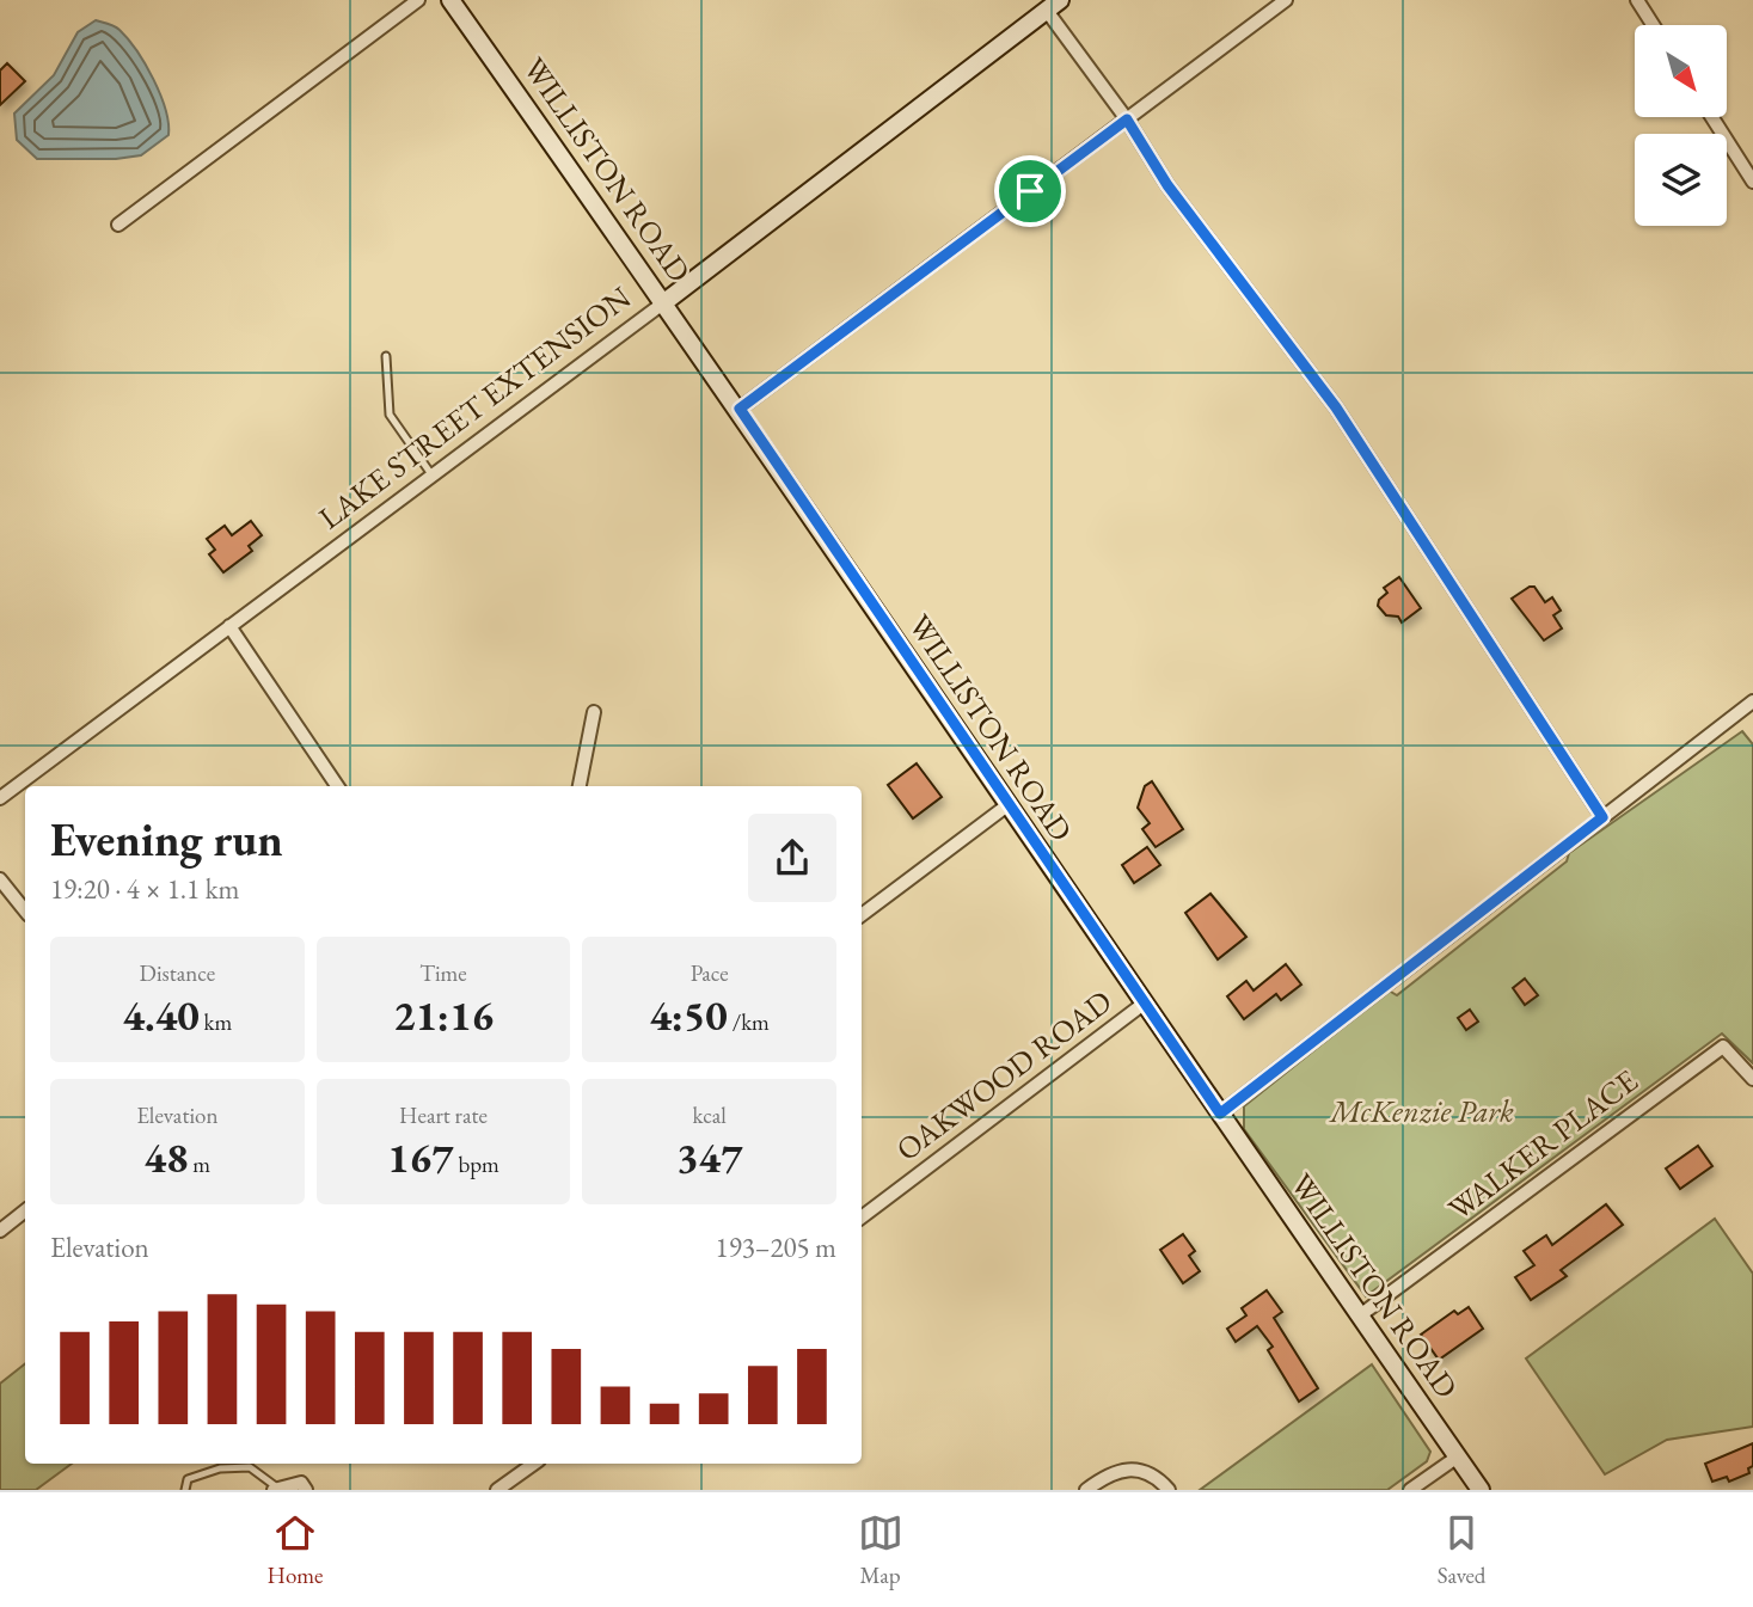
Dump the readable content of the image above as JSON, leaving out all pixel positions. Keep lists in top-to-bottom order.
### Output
{
  "streets": {
    "main road": ["WILLISTON ROAD", "LAKE STREET EXTENSION"],
    "street": ["OAKWOOD ROAD", "WALKER PLACE"]
  },
  "crossings": [
    ["WILLISTON ROAD", "LAKE STREET EXTENSION"],
    ["WILLISTON ROAD", "OAKWOOD ROAD"],
    ["WILLISTON ROAD", "WALKER PLACE"]
  ],
  "parks": ["McKenzie Park"],
  "north": "bottom right",
  "page": {
    "heading": ["Evening run", "19:20 · 4 × 1.1 km"],
    "stats": [
      ["Distance", "4.40 km"],
      ["Time", "21:16"],
      ["Pace", "4:50 /km"],
      ["Elevation", "48 m"],
      ["Heart rate", "167 bpm"],
      ["kcal", "347"]
    ],
    "chart": ["Elevation", "193–205 m"],
    "tabs": ["Home", "Map", "Saved"]
  }
}
